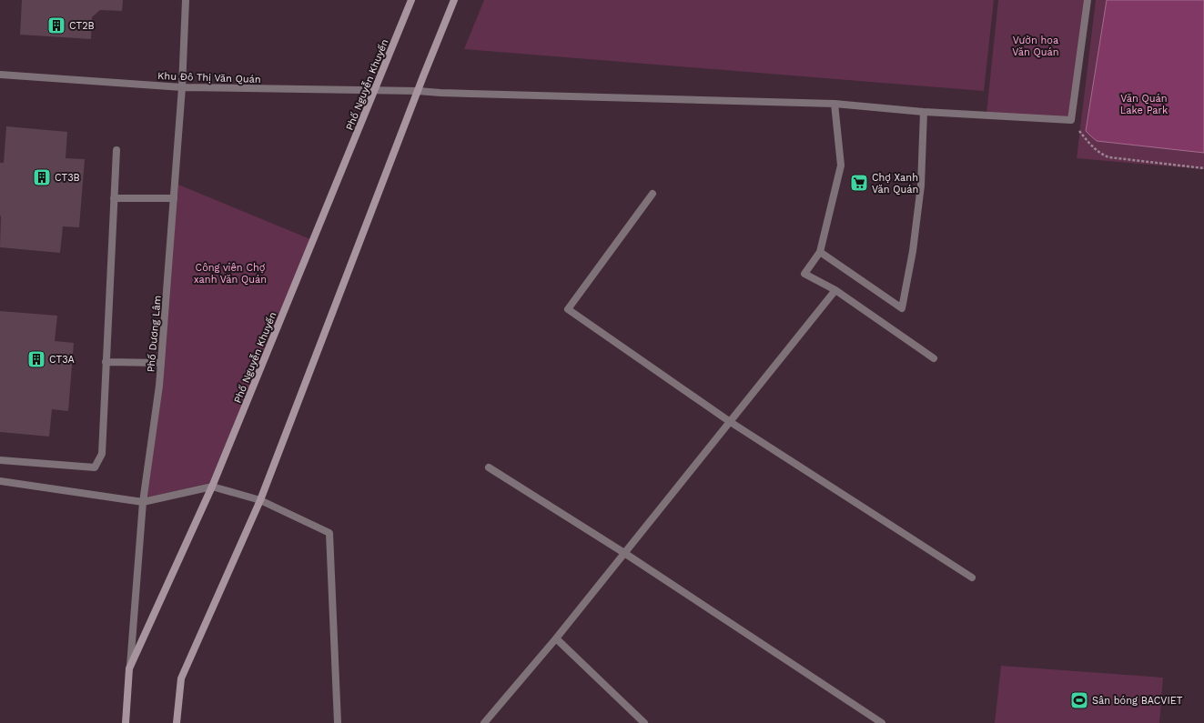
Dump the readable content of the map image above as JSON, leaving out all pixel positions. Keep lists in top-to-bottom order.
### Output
{
  "streets": {
    "street": ["Khu Đô Thị Văn Quán", "Phố Nguyễn Khuyến", "Phố Dương Lâm"]
  },
  "crossings": [
    ["Khu Đô Thị Văn Quán", "Phố Nguyễn Khuyến"],
    ["Khu Đô Thị Văn Quán", "Phố Dương Lâm"],
    ["Phố Nguyễn Khuyến", "Phố Dương Lâm"]
  ],
  "parks": ["Vườn hoa Văn Quán", "Văn Quán Lake Park", "Công viên Chợ xanh Văn Quán"],
  "places": {
    "building": ["CT2B", "CT3B", "CT3A"],
    "supermarket": ["Chợ Xanh Văn Quán"],
    "sports": ["Sân bóng BACVIET"]
  }
}
